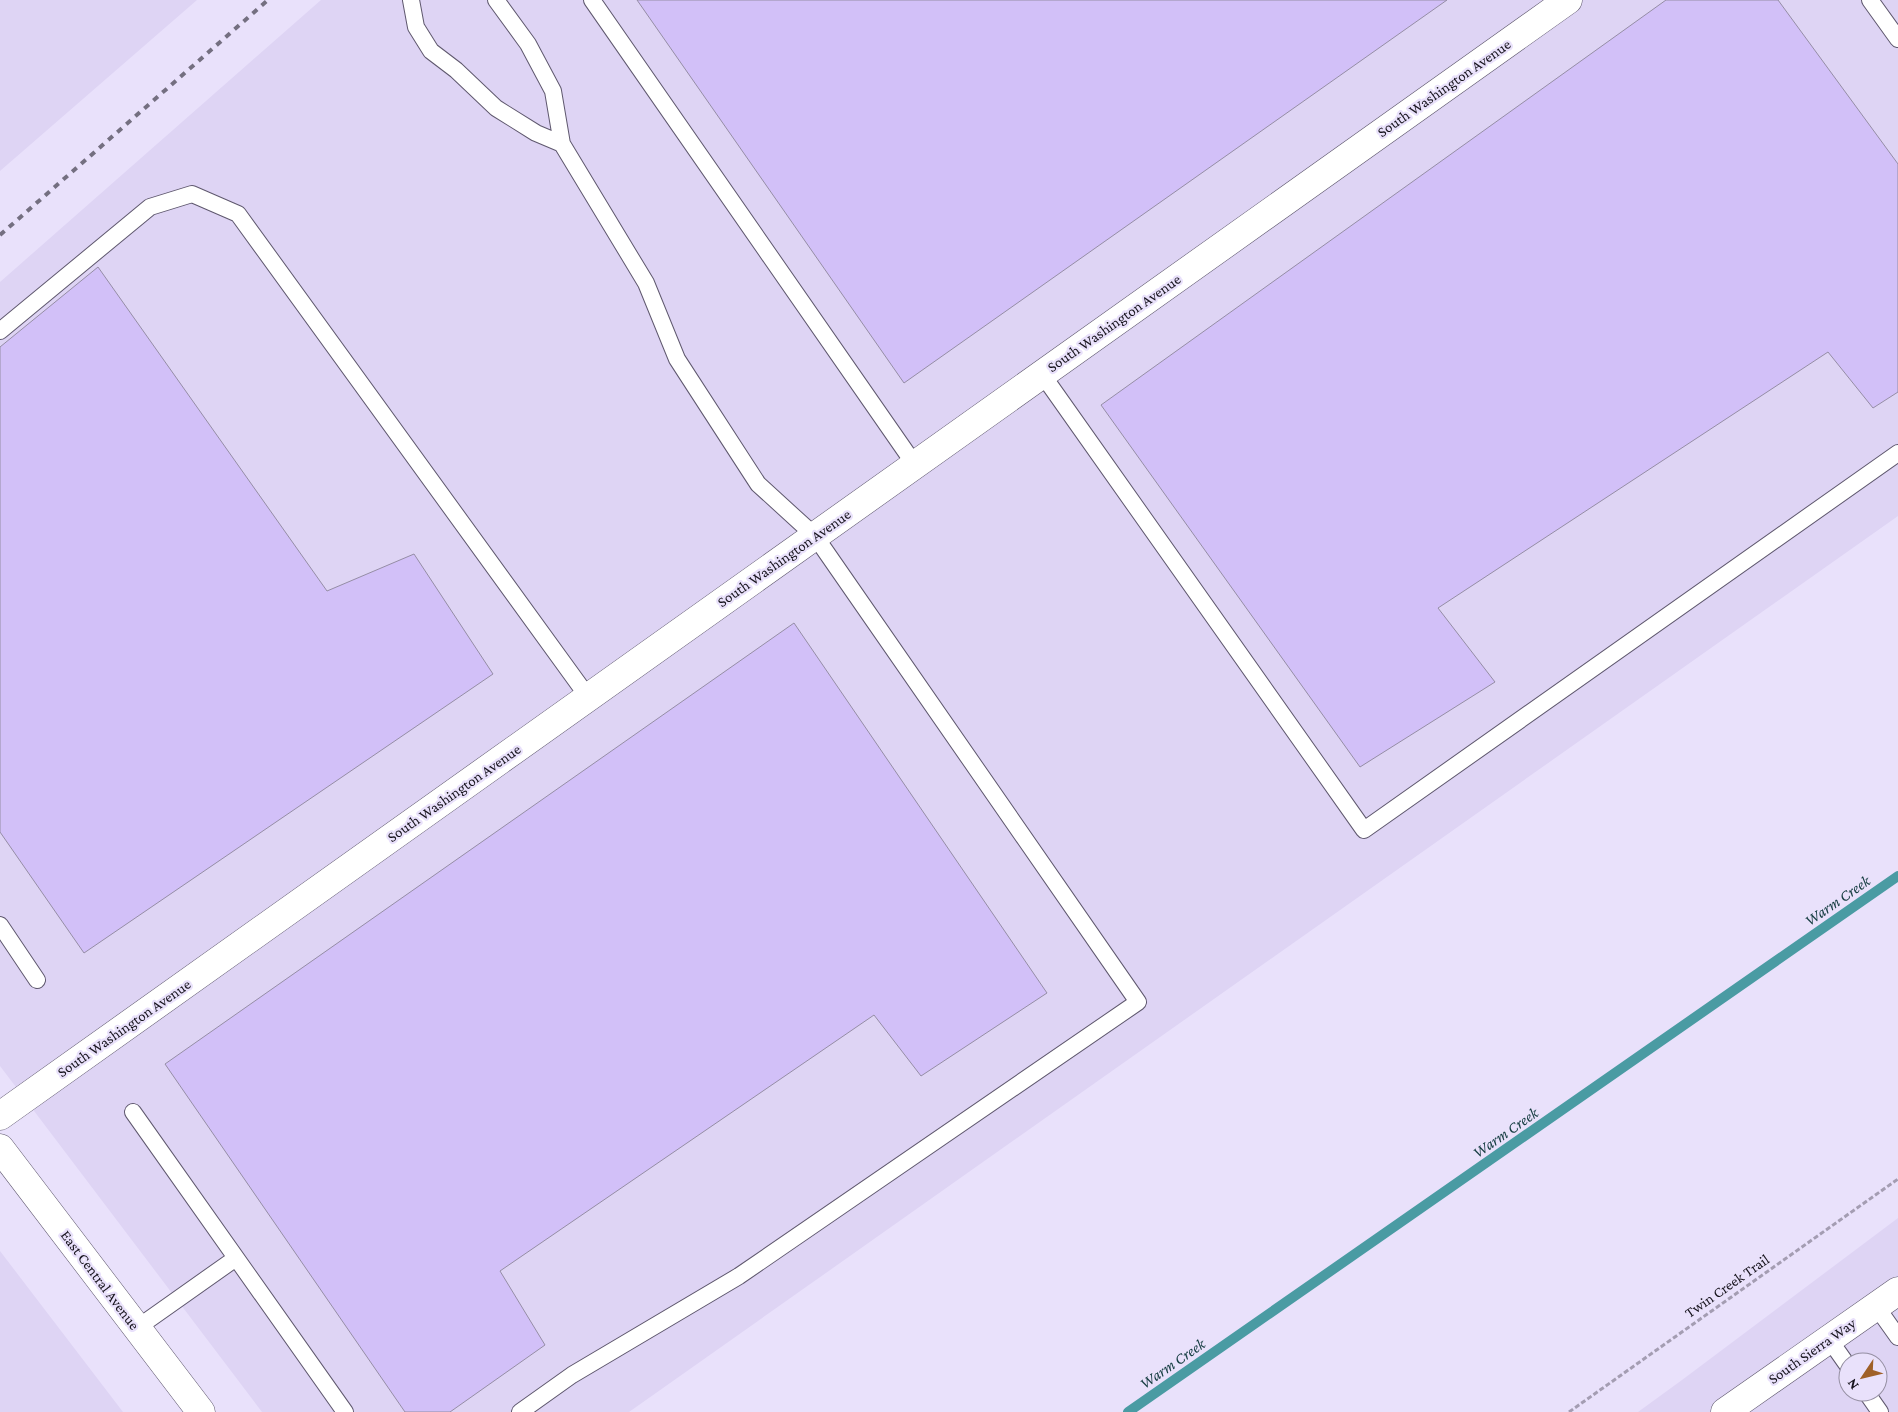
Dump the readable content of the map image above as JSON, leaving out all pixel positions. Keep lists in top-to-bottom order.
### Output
{
  "streets": {
    "street": ["South Washington Avenue", "East Central Avenue", "South Sierra Way"],
    "path": ["Twin Creek Trail"]
  },
  "water": ["Warm Creek"],
  "north": "bottom left"
}
